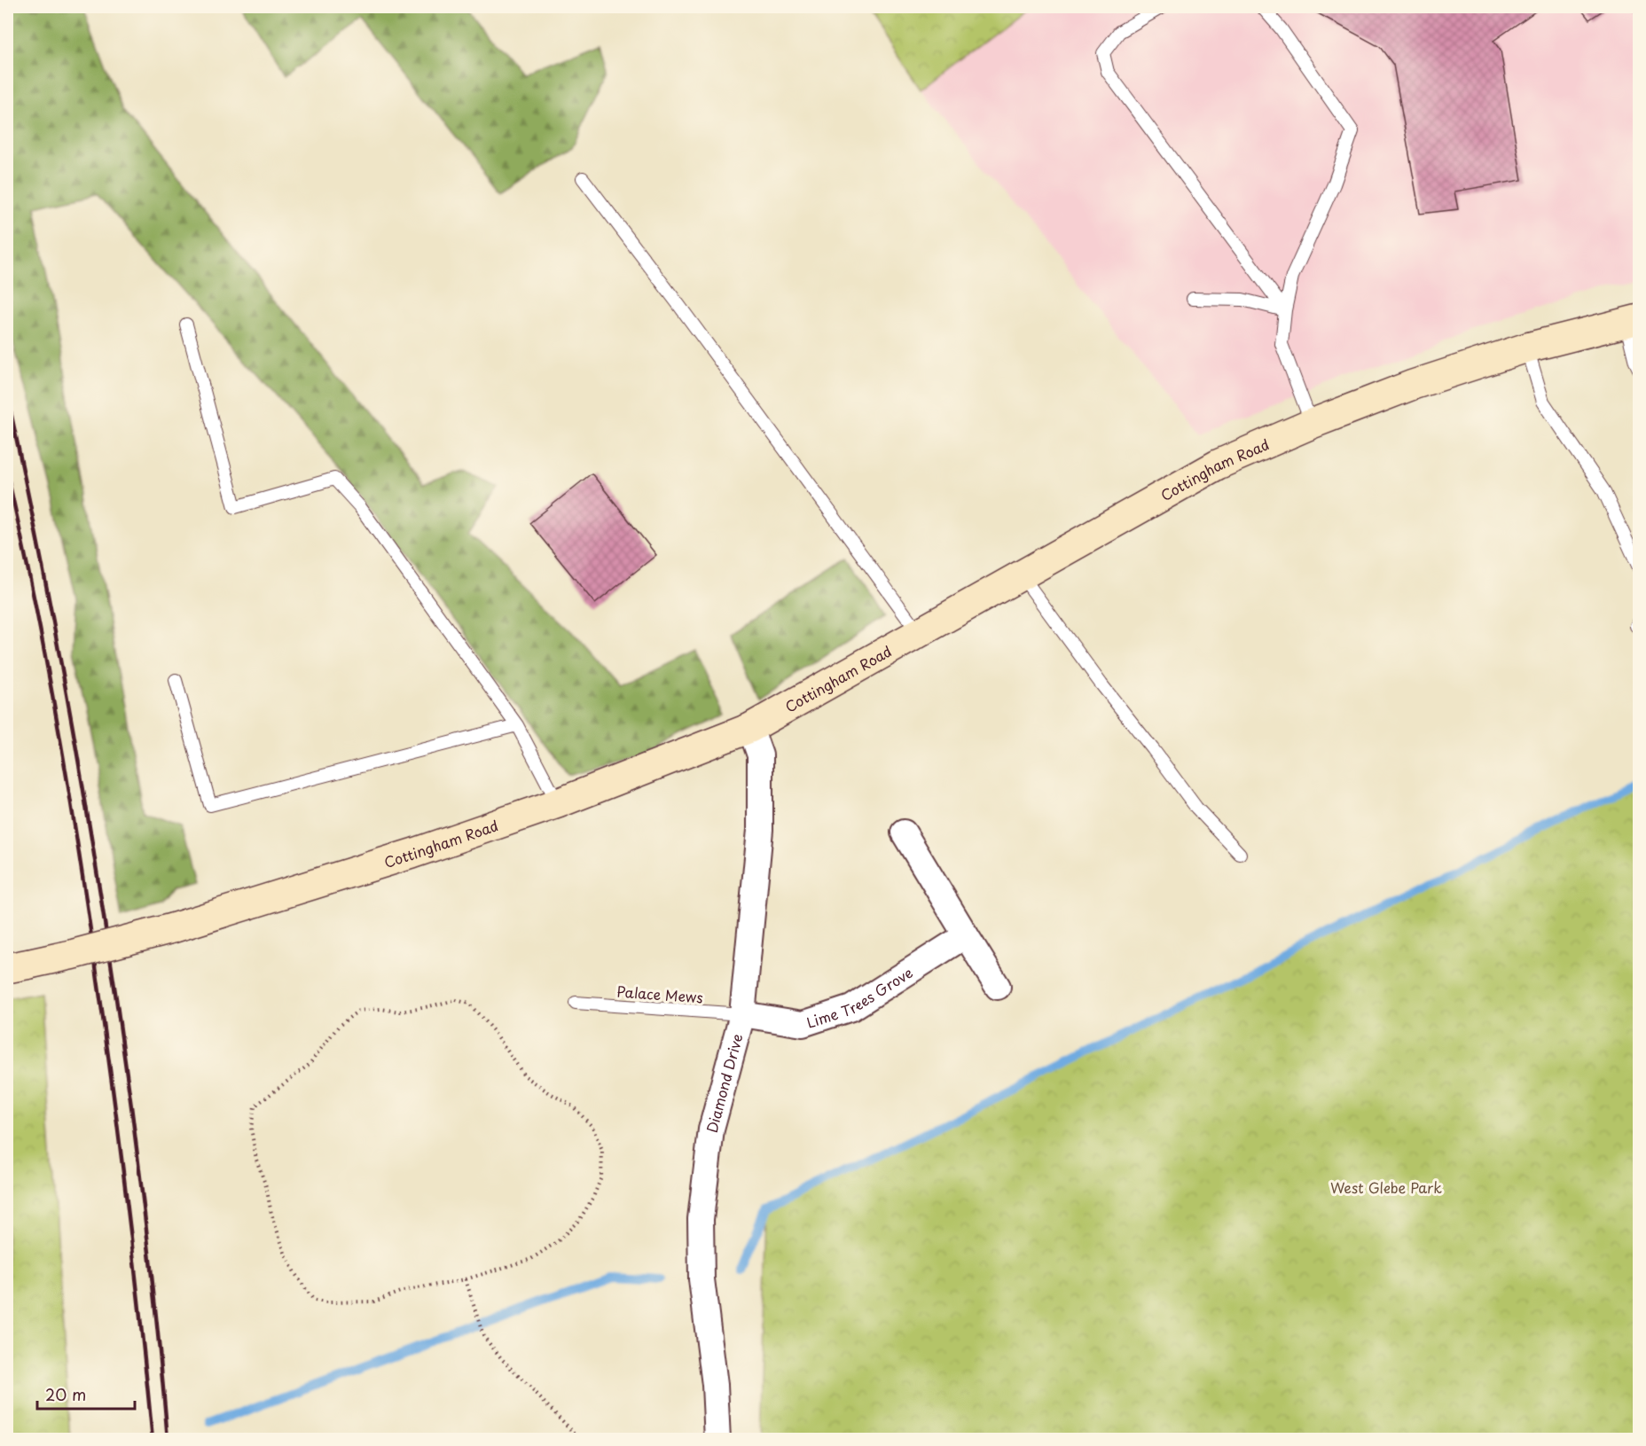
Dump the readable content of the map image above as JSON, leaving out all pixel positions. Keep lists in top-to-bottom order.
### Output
{
  "streets": {
    "street": ["Cottingham Road", "Lime Trees Grove", "Diamond Drive"],
    "lane": ["Palace Mews"]
  },
  "crossings": [
    ["Cottingham Road", "Diamond Drive"],
    ["Palace Mews", "Lime Trees Grove"],
    ["Palace Mews", "Diamond Drive"],
    ["Lime Trees Grove", "Diamond Drive"]
  ],
  "parks": ["West Glebe Park"],
  "scale_bar": "20 m"
}
